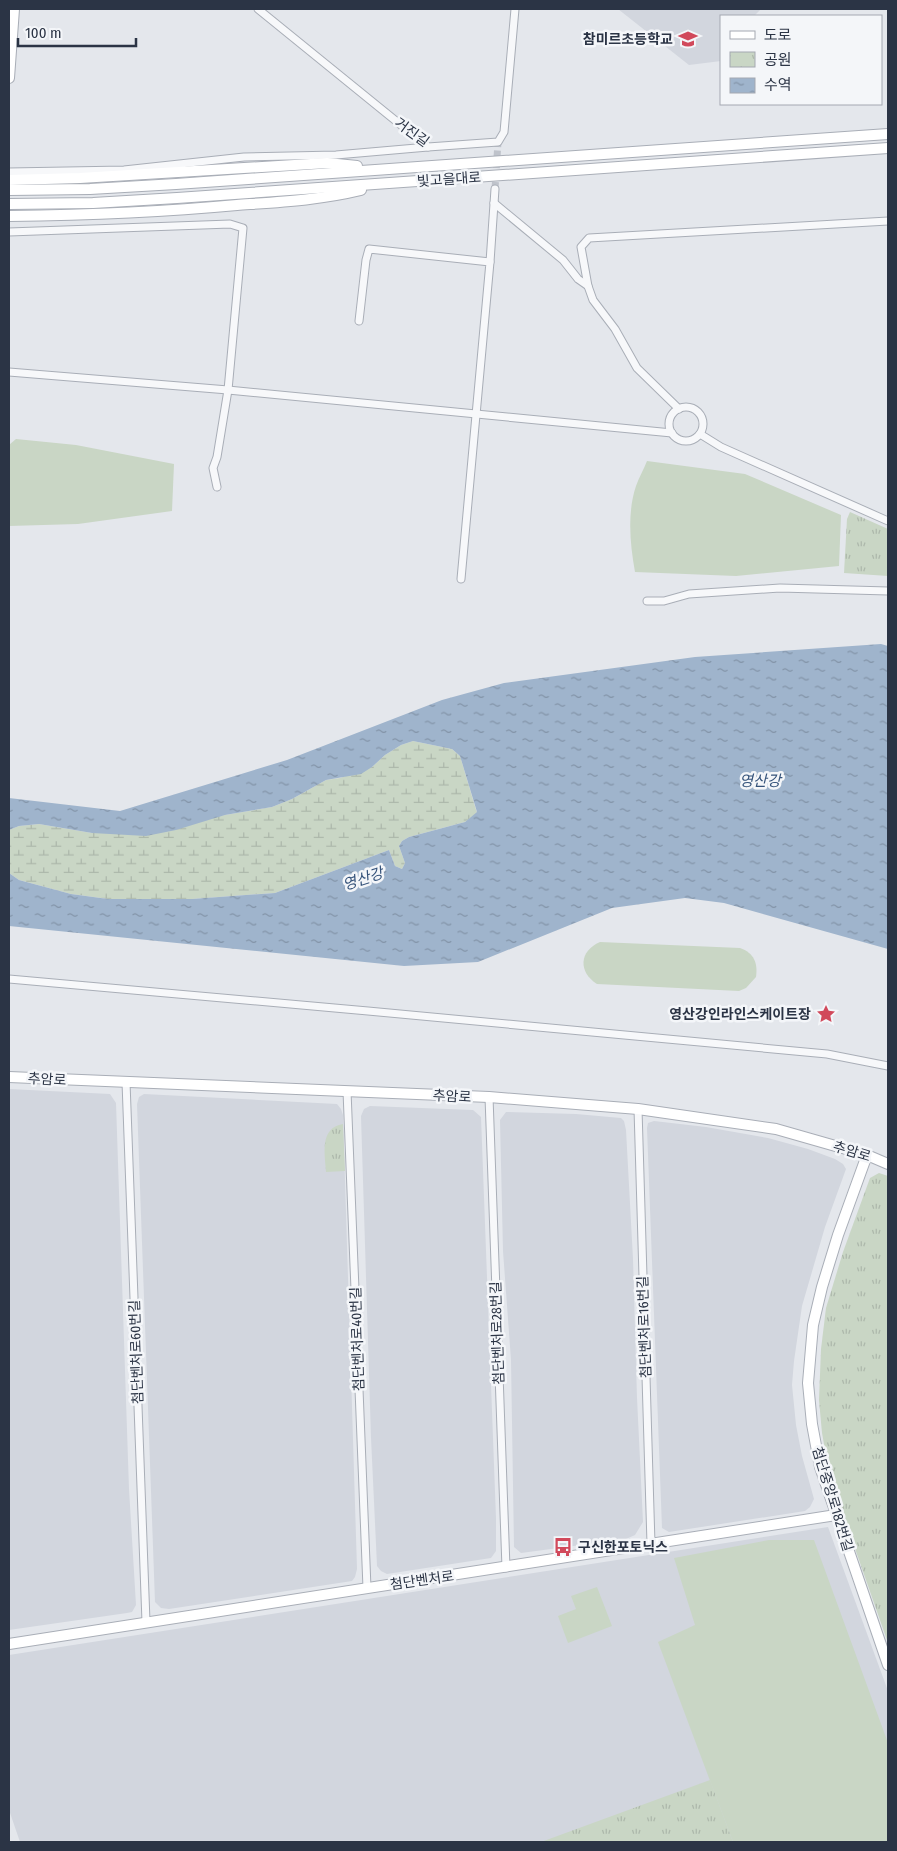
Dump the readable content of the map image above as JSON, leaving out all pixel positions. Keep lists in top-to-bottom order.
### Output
{
  "streets": {
    "main road": [
      "빛고을대로",
      "추암로",
      "첨단중앙로182번길",
      "첨단벤처로"
    ],
    "street": [
      "거진길",
      "첨단벤처로16번길",
      "첨단벤처로28번길",
      "첨단벤처로40번길",
      "첨단벤처로60번길"
    ]
  },
  "crossings": [
    ["추암로", "첨단벤처로16번길"],
    ["추암로", "첨단벤처로28번길"],
    ["추암로", "첨단벤처로40번길"],
    ["추암로", "첨단벤처로60번길"],
    ["추암로", "첨단중앙로182번길"],
    ["첨단벤처로16번길", "첨단벤처로"],
    ["첨단벤처로28번길", "첨단벤처로"],
    ["첨단벤처로40번길", "첨단벤처로"],
    ["첨단벤처로60번길", "첨단벤처로"],
    ["첨단중앙로182번길", "첨단벤처로"]
  ],
  "water": ["영산강"],
  "places": {
    "school or university": ["참미르초등학교"],
    "place": ["영산강인라인스케이트장"],
    "bus stop": ["구신한포토닉스"]
  },
  "legend": ["도로", "공원", "수역"],
  "scale_bar": "100 m"
}
